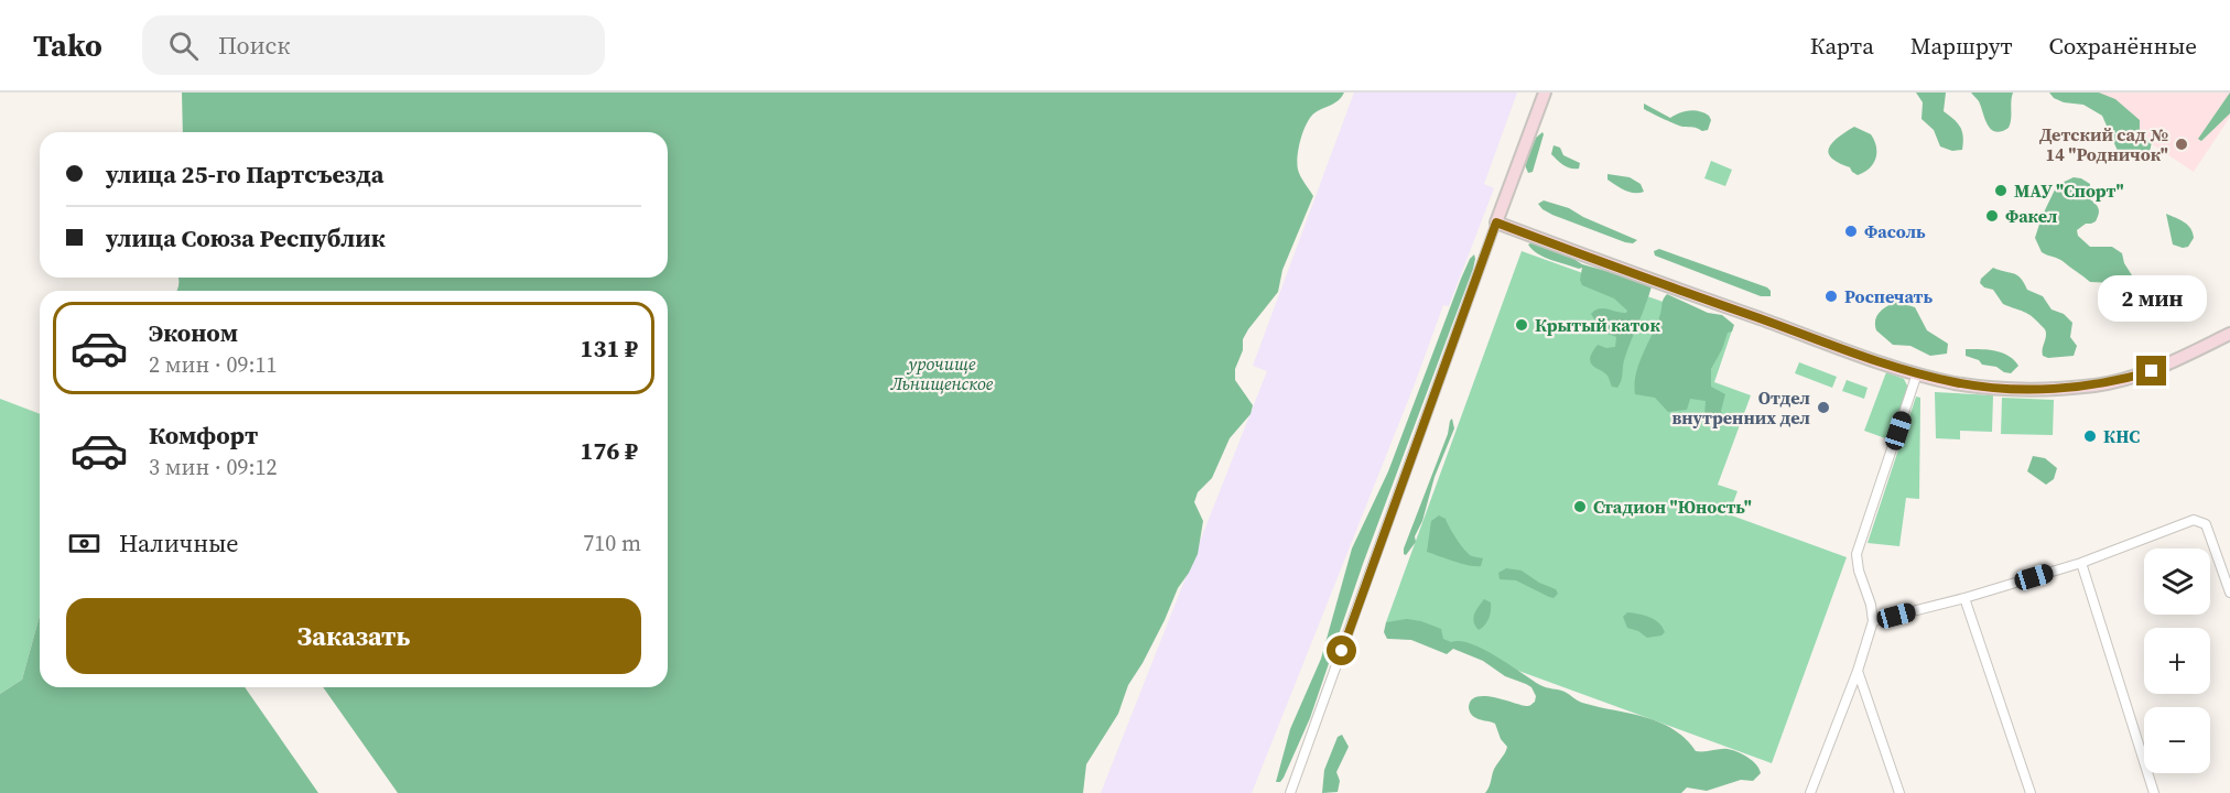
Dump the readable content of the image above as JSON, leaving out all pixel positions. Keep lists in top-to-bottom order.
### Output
{
  "parks": ["урочище Льнищенское"],
  "places": [
    "Детский сад № 14 \"Родничок\"",
    "МАУ \"Спорт\"",
    "Факел",
    "Фасоль",
    "Роспечать",
    "Крытый каток",
    "Отдел внутренних дел",
    "КНС",
    "Стадион \"Юность\""
  ],
  "page": {
    "header": "Tako",
    "search": "Поиск",
    "nav": ["Карта", "Маршрут", "Сохранённые"],
    "banner": ["улица 25-го Партсъезда", "улица Союза Республик"],
    "bubble": "2 мин",
    "list": [
      {
        "name": "Эконом",
        "note": "2 мин · 09:11",
        "value": "131 ₽"
      },
      {
        "name": "Комфорт",
        "note": "3 мин · 09:12",
        "value": "176 ₽"
      }
    ],
    "pay": ["Наличные", "710 m"],
    "map_buttons": ["+", "−"],
    "buttons": "Заказать"
  }
}
